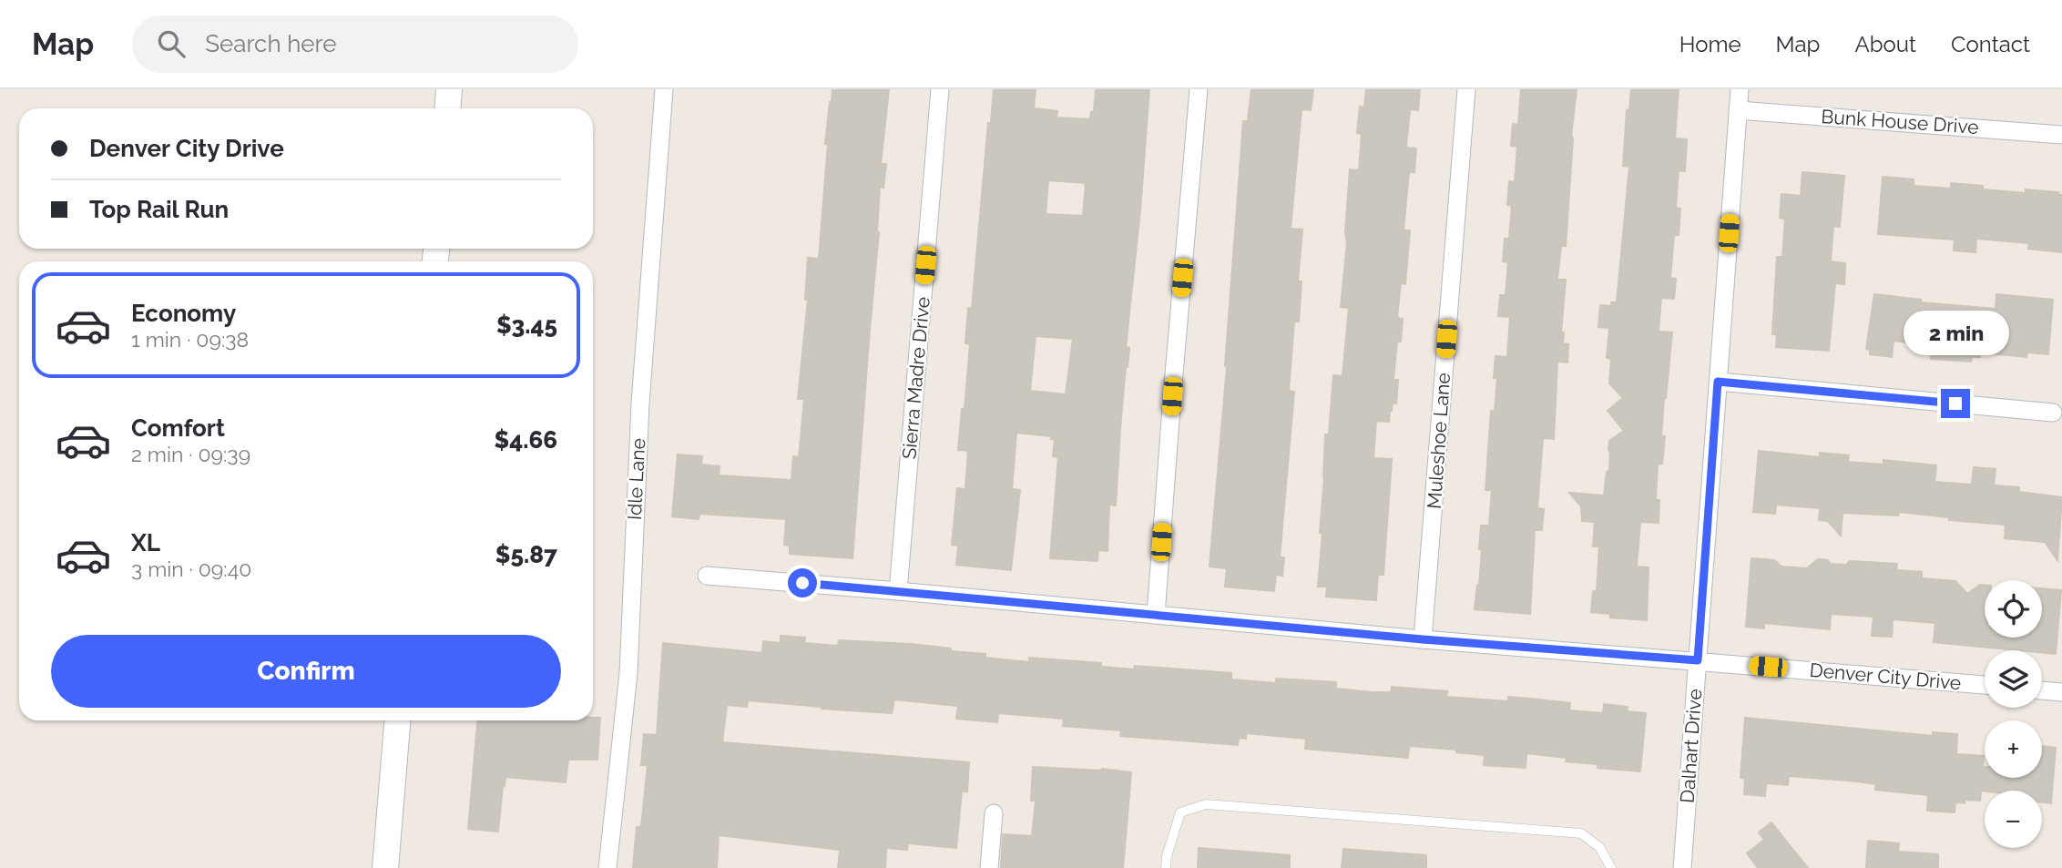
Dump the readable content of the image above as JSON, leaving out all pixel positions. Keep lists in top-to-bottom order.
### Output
{
  "streets": {
    "street": [
      "Bunk House Drive",
      "Sierra Madre Drive",
      "Muleshoe Lane",
      "Idle Lane",
      "Denver City Drive",
      "Dalhart Drive"
    ]
  },
  "crossings": [
    ["Bunk House Drive", "Dalhart Drive"],
    ["Sierra Madre Drive", "Denver City Drive"],
    ["Muleshoe Lane", "Denver City Drive"],
    ["Denver City Drive", "Dalhart Drive"]
  ],
  "page": {
    "header": "Map",
    "search": "Search here",
    "nav": [
      "Home",
      "Map",
      "About",
      "Contact"
    ],
    "banner": ["Denver City Drive", "Top Rail Run"],
    "list": [
      {
        "name": "Economy",
        "note": "1 min · 09:38",
        "value": "$3.45"
      },
      {
        "name": "Comfort",
        "note": "2 min · 09:39",
        "value": "$4.66"
      },
      {
        "name": "XL",
        "note": "3 min · 09:40",
        "value": "$5.87"
      }
    ],
    "bubble": "2 min",
    "map_buttons": ["+", "−"],
    "buttons": "Confirm"
  }
}
